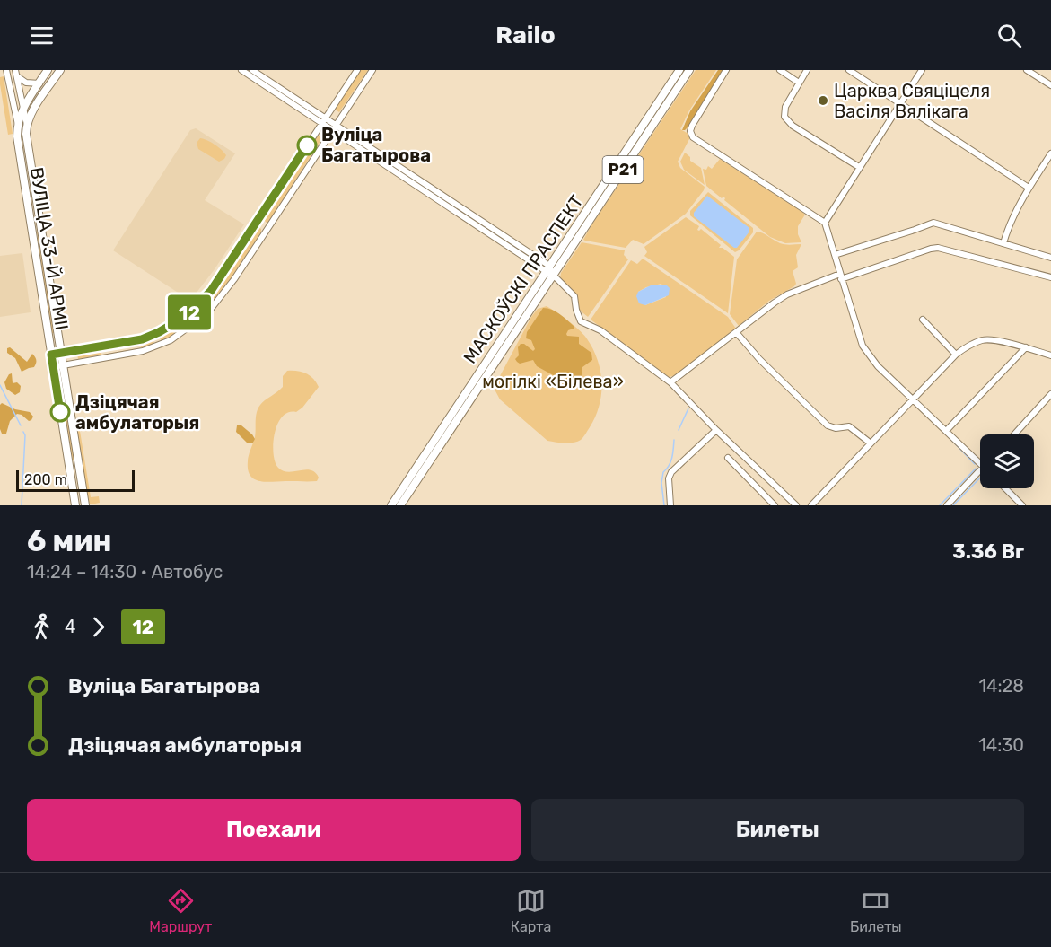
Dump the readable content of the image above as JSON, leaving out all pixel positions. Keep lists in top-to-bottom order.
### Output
{
  "streets": {
    "main road": ["Р21", "ВУЛІЦА 33-Й АРМІІ", "МАСКОЎСКІ ПРАСПЕКТ"]
  },
  "parks": ["могілкі «Білева»"],
  "places": ["Царква Свяціцеля Васіля Вялікага", "Вуліца Багатырова", "Дзіцячая амбулаторыя"],
  "lines": ["bus line 12"],
  "scale_bar": "200 m",
  "page": {
    "header": "Railo",
    "on_map": "12",
    "scale": "200 m",
    "heading": ["6 мин", "14:24 – 14:30 · Автобус", "3.36 Br"],
    "legs": ["4", "12"],
    "list": [
      {
        "name": "Вуліца Багатырова",
        "value": "14:28"
      },
      {
        "name": "Дзіцячая амбулаторыя",
        "value": "14:30"
      }
    ],
    "buttons": ["Поехали", "Билеты"],
    "tabs": ["Маршрут", "Карта", "Билеты"]
  }
}
